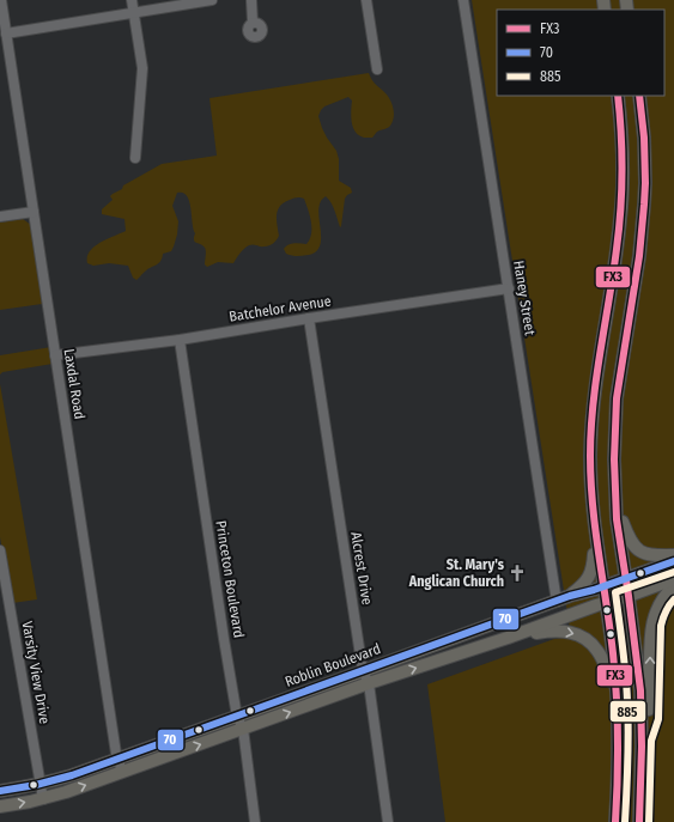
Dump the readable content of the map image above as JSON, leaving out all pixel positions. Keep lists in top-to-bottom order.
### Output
{
  "streets": {
    "main road": ["Roblin Boulevard"],
    "street": [
      "Haney Street",
      "Batchelor Avenue",
      "Laxdal Road",
      "Alcrest Drive",
      "Princeton Boulevard",
      "Varsity View Drive"
    ]
  },
  "crossings": [
    ["Haney Street", "Batchelor Avenue"],
    ["Haney Street", "Roblin Boulevard"],
    ["Batchelor Avenue", "Laxdal Road"],
    ["Batchelor Avenue", "Alcrest Drive"],
    ["Batchelor Avenue", "Princeton Boulevard"],
    ["Laxdal Road", "Roblin Boulevard"],
    ["Alcrest Drive", "Roblin Boulevard"],
    ["Princeton Boulevard", "Roblin Boulevard"],
    ["Roblin Boulevard", "Varsity View Drive"]
  ],
  "places": {
    "church": ["St. Mary's Anglican Church"]
  },
  "lines": ["transit line FX3", "transit line 70", "transit line 885"],
  "legend": ["FX3", "70", "885"]
}
